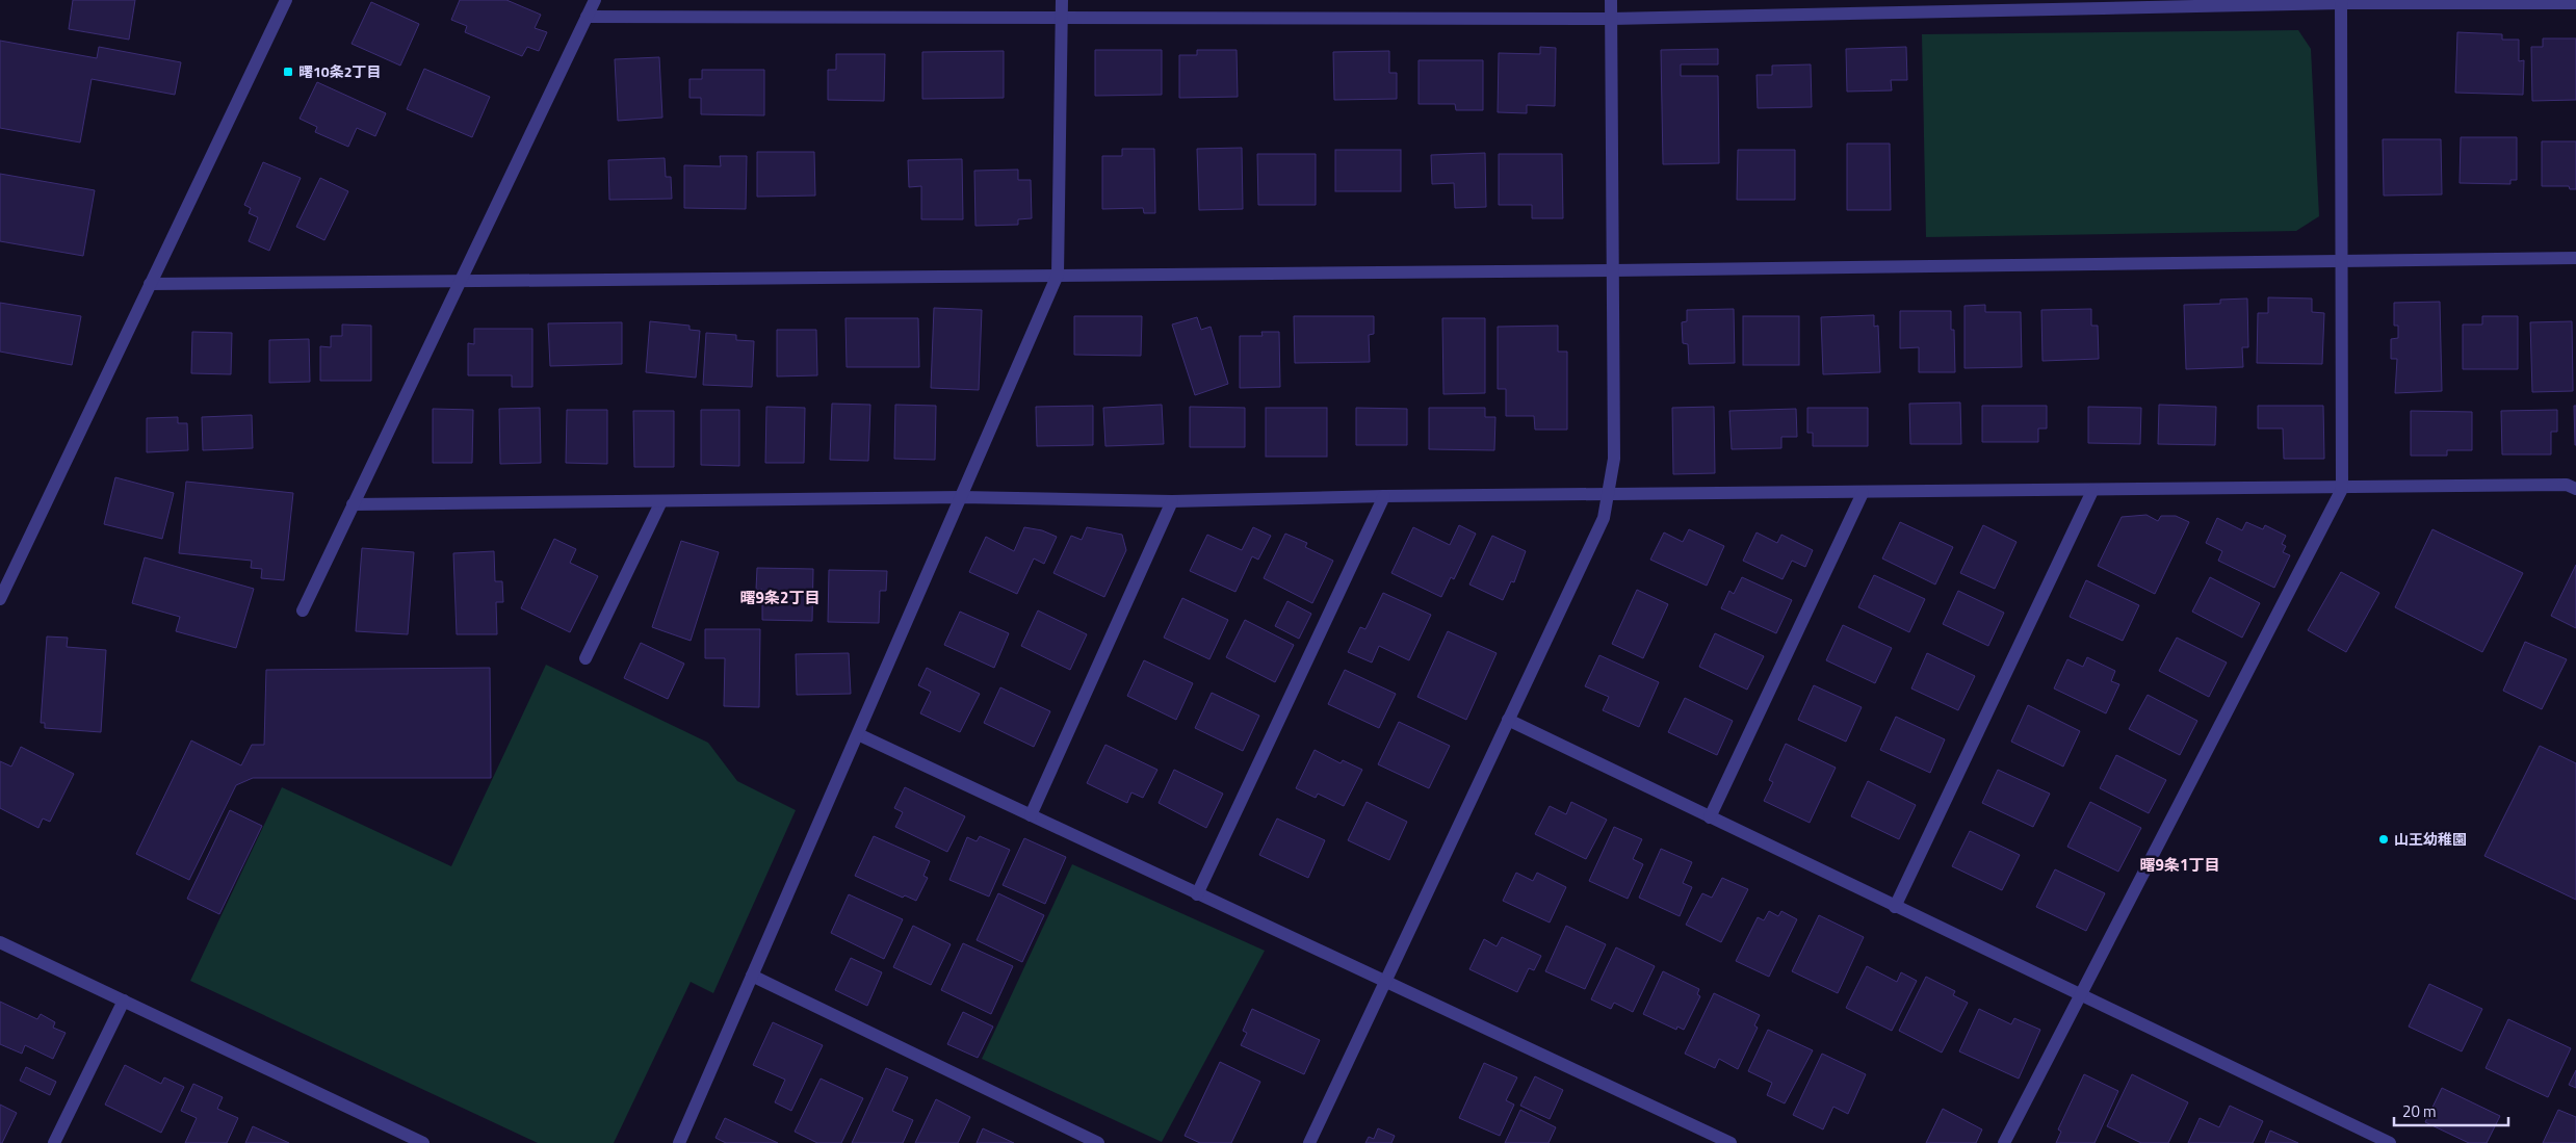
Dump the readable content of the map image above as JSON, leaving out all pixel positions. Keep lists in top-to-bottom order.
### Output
{
  "districts": ["曙9条2丁目", "曙9条1丁目"],
  "places": {
    "transit": ["曙10条2丁目"],
    "other": ["山王幼稚園"]
  },
  "scale_bar": "20 m"
}
